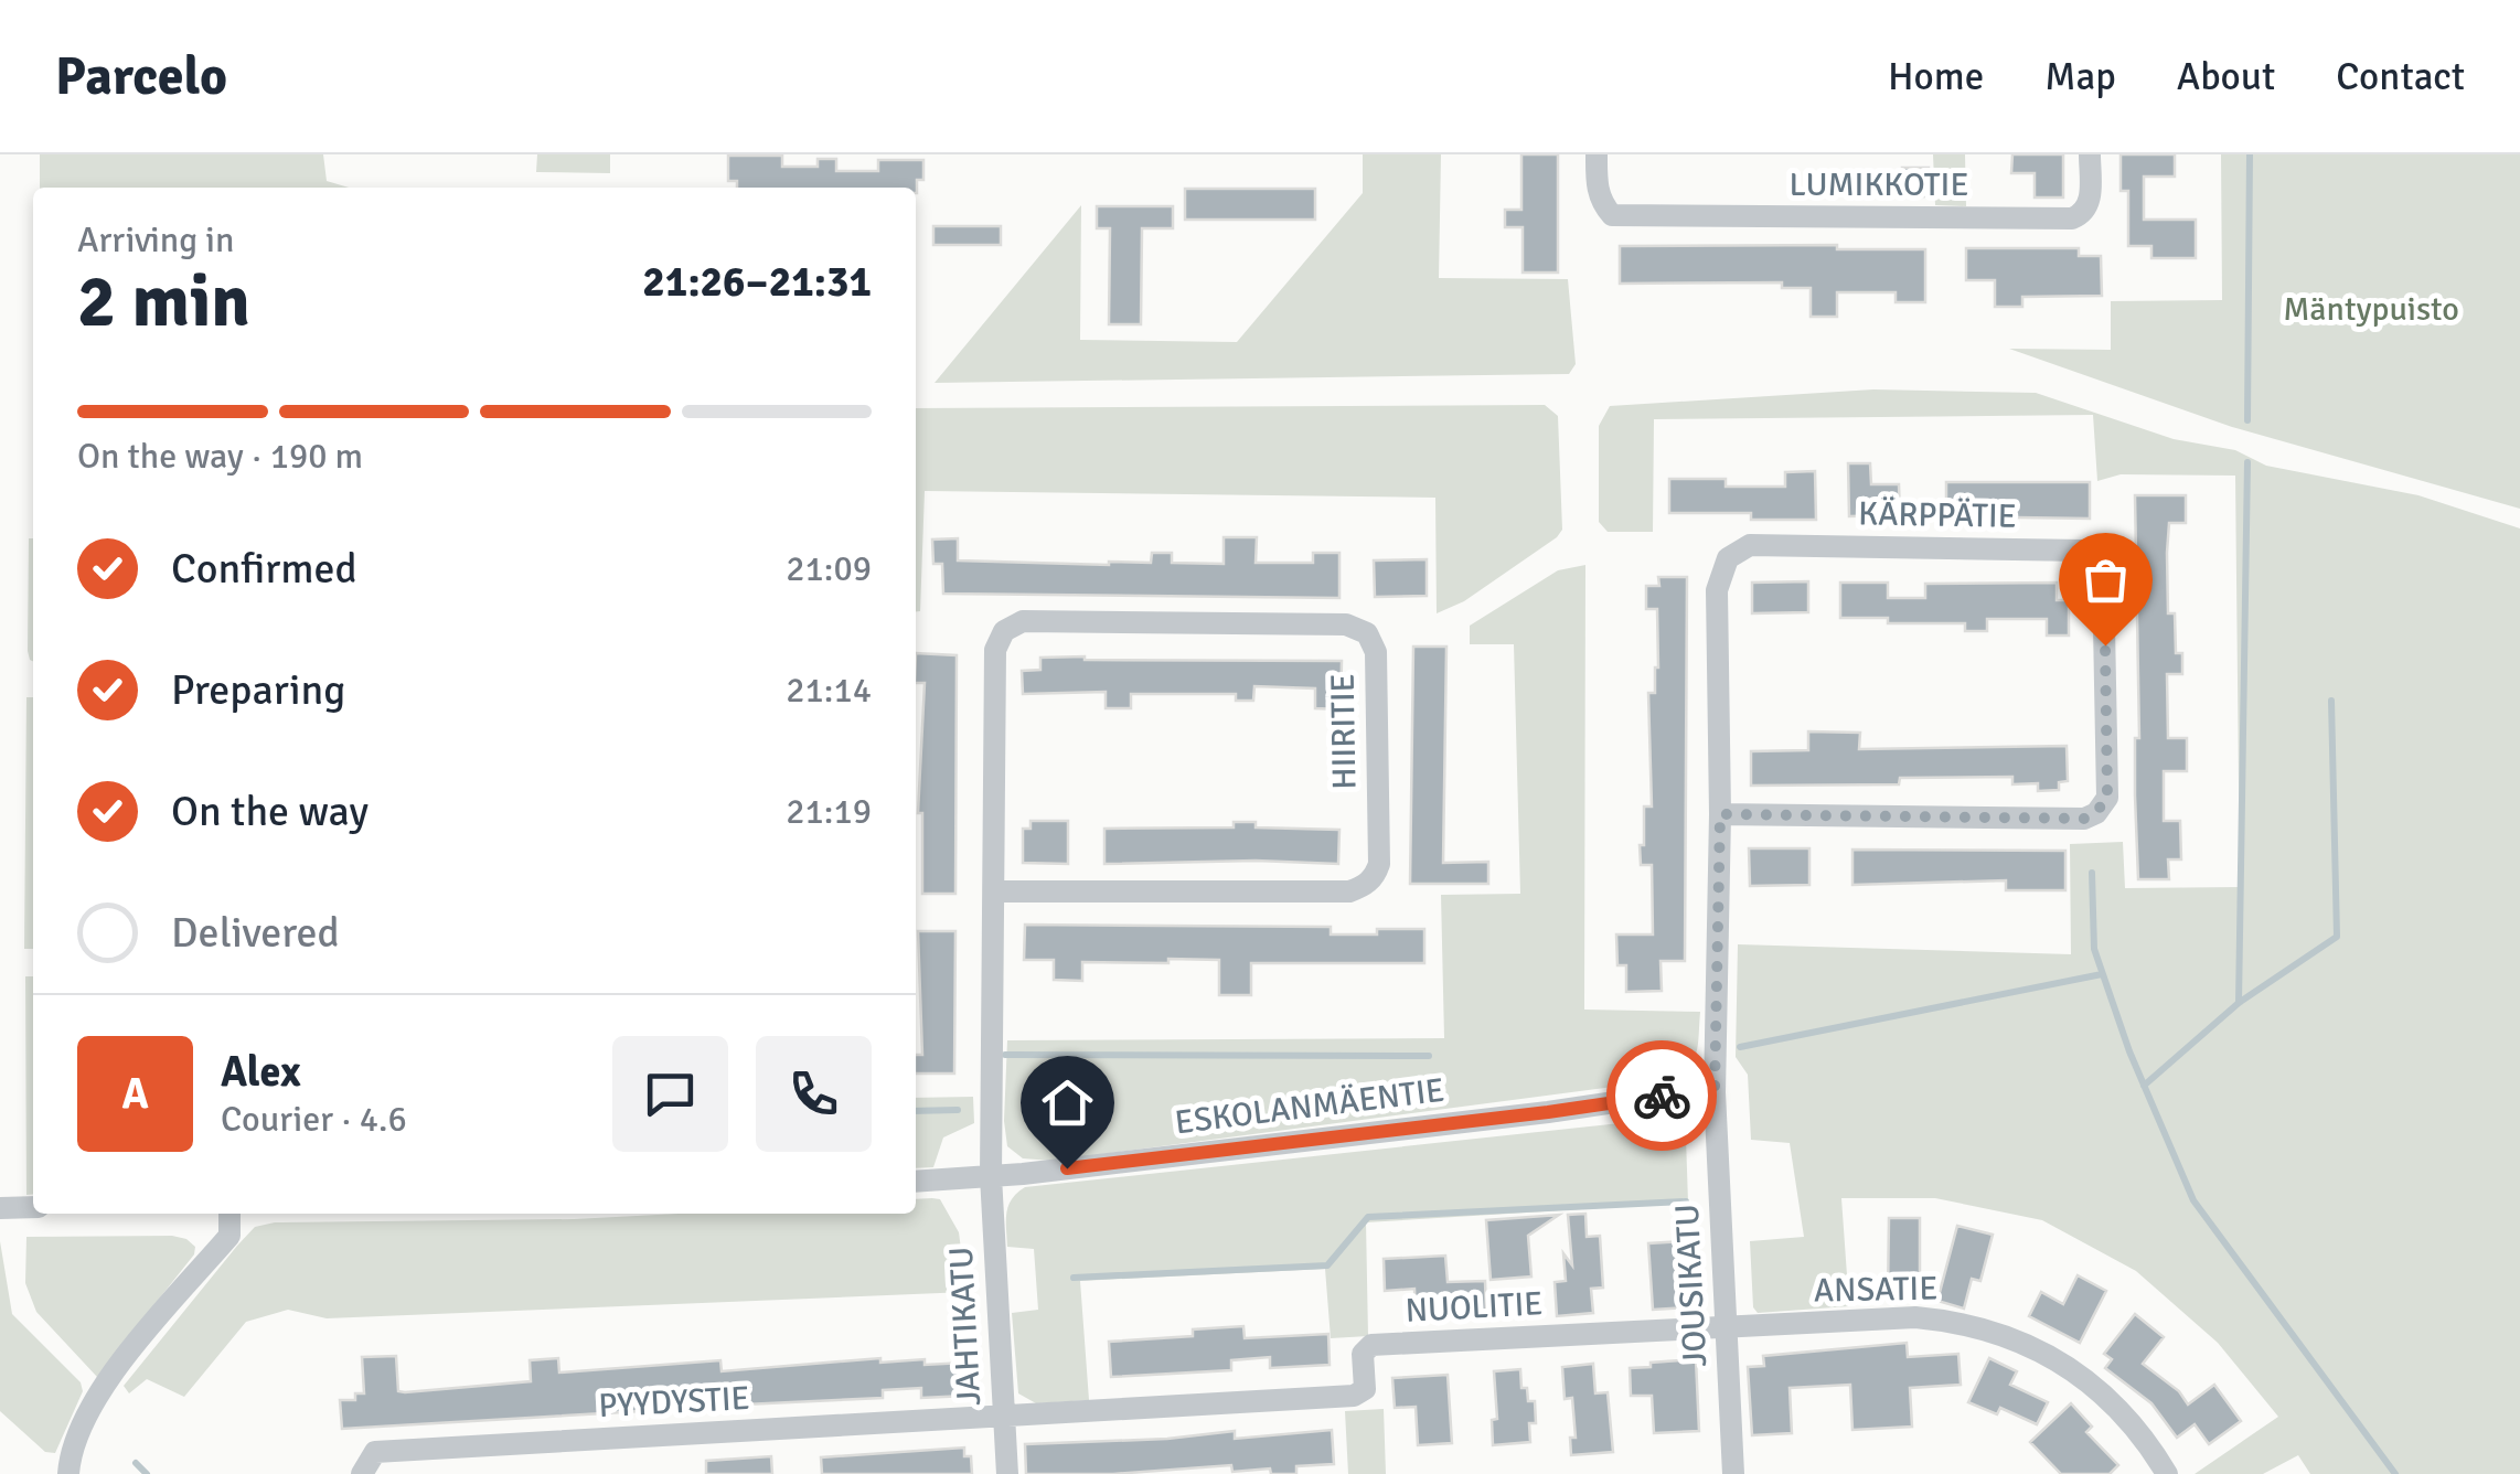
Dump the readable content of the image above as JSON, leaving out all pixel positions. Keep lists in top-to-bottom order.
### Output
{
  "streets": {
    "street": [
      "LUMIKKOTIE",
      "KÄRPPÄTIE",
      "HIIRITIE",
      "ESKOLANMÄENTIE",
      "JOUSIKATU",
      "ANSATIE",
      "NUOLITIE",
      "JAHTIKATU",
      "PYYDYSTIE"
    ]
  },
  "crossings": [
    ["KÄRPPÄTIE", "ESKOLANMÄENTIE"],
    ["KÄRPPÄTIE", "JOUSIKATU"],
    ["HIIRITIE", "ESKOLANMÄENTIE"],
    ["HIIRITIE", "JAHTIKATU"],
    ["ESKOLANMÄENTIE", "JOUSIKATU"],
    ["ESKOLANMÄENTIE", "JAHTIKATU"],
    ["JOUSIKATU", "ANSATIE"],
    ["JOUSIKATU", "NUOLITIE"],
    ["ANSATIE", "NUOLITIE"],
    ["NUOLITIE", "JAHTIKATU"],
    ["NUOLITIE", "PYYDYSTIE"],
    ["JAHTIKATU", "PYYDYSTIE"]
  ],
  "parks": ["Mäntypuisto"],
  "page": {
    "header": "Parcelo",
    "nav": [
      "Home",
      "Map",
      "About",
      "Contact"
    ],
    "heading": ["2 min", "Arriving in", "21:26–21:31"],
    "panel": ["Alex", "Courier · 4.6"],
    "bar": "On the way · 190 m",
    "list": [
      ["Confirmed", "21:09"],
      ["Preparing", "21:14"],
      ["On the way", "21:19"],
      "Delivered"
    ],
    "round": "A"
  }
}
